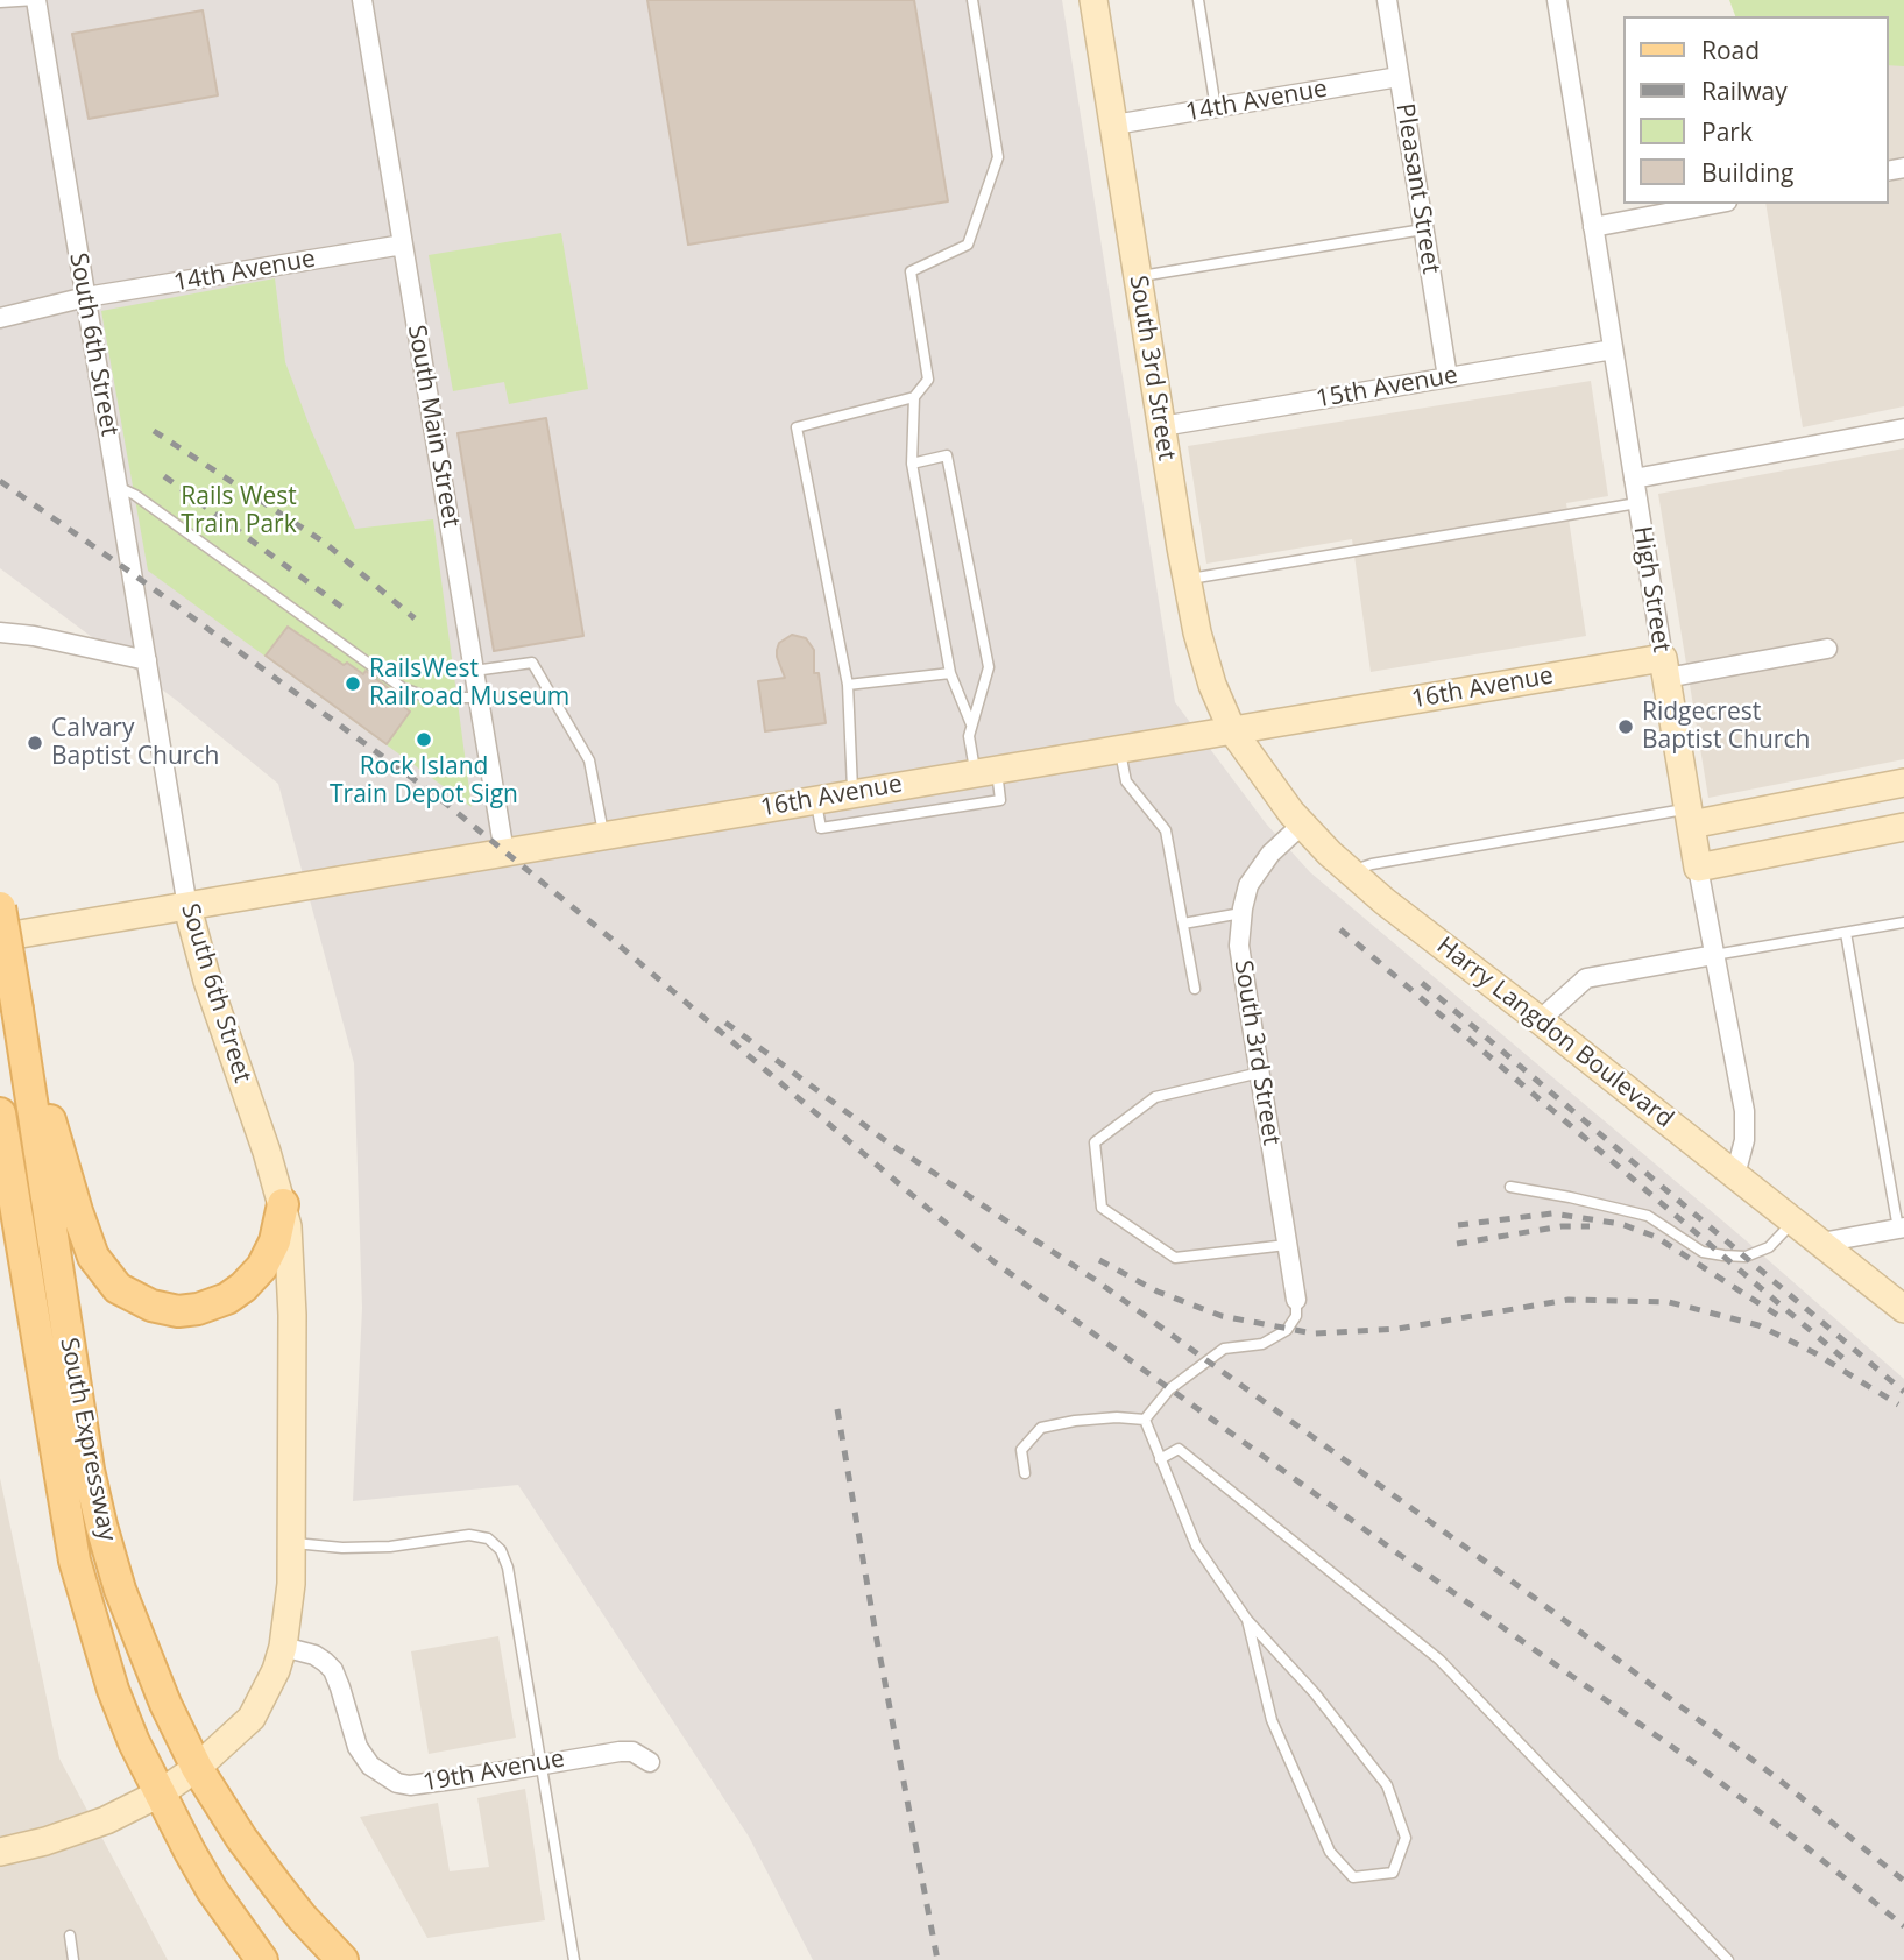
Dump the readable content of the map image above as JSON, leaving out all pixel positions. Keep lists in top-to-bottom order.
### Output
{
  "streets": {
    "main road": ["South Expressway"],
    "street": [
      "14th Avenue",
      "Pleasant Street",
      "South 6th Street",
      "South 3rd Street",
      "15th Avenue",
      "South Main Street",
      "High Street",
      "16th Avenue",
      "Harry Langdon Boulevard",
      "19th Avenue"
    ]
  },
  "crossings": [
    ["14th Avenue", "Pleasant Street"],
    ["14th Avenue", "South 6th Street"],
    ["14th Avenue", "South 3rd Street"],
    ["14th Avenue", "South Main Street"],
    ["Pleasant Street", "15th Avenue"],
    ["South 6th Street", "16th Avenue"],
    ["South 6th Street", "South Expressway"],
    ["South 6th Street", "19th Avenue"],
    ["South 3rd Street", "15th Avenue"],
    ["South 3rd Street", "16th Avenue"],
    ["South 3rd Street", "Harry Langdon Boulevard"],
    ["15th Avenue", "High Street"],
    ["South Main Street", "16th Avenue"],
    ["High Street", "16th Avenue"],
    ["High Street", "Harry Langdon Boulevard"],
    ["16th Avenue", "Harry Langdon Boulevard"]
  ],
  "parks": ["Rails West Train Park"],
  "places": [
    "RailsWest Railroad Museum",
    "Ridgecrest Baptist Church",
    "Rock Island Train Depot Sign",
    "Calvary Baptist Church"
  ],
  "legend": [
    "Road",
    "Railway",
    "Park",
    "Building"
  ]
}
